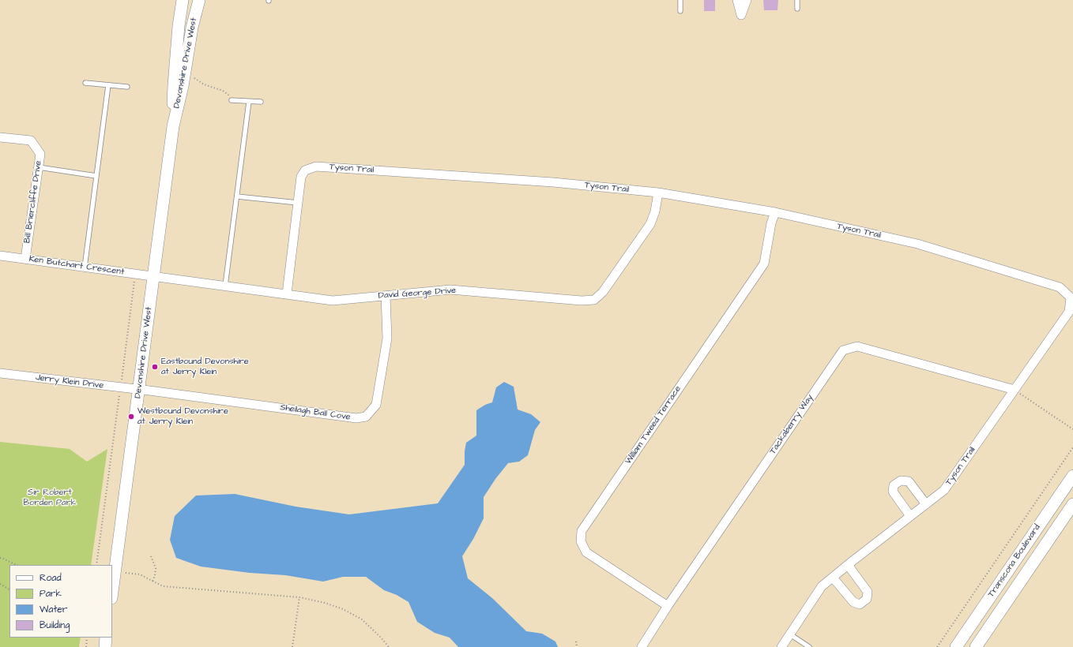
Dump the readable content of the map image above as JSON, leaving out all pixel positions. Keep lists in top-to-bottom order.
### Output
{
  "streets": {
    "street": [
      "Devonshire Drive West",
      "Tyson Trail",
      "Bill Briercliffe Drive",
      "Ken Butchart Crescent",
      "David George Drive",
      "Jerry Klein Drive",
      "Sheilagh Ball Cove",
      "Tackaberry Way",
      "William Tweed Terrace",
      "Transcona Boulevard"
    ]
  },
  "crossings": [
    ["Devonshire Drive West", "Ken Butchart Crescent"],
    ["Devonshire Drive West", "David George Drive"],
    ["Devonshire Drive West", "Jerry Klein Drive"],
    ["Devonshire Drive West", "Sheilagh Ball Cove"],
    ["Tyson Trail", "David George Drive"],
    ["Tyson Trail", "Tackaberry Way"],
    ["Tyson Trail", "William Tweed Terrace"],
    ["Bill Briercliffe Drive", "Ken Butchart Crescent"],
    ["Ken Butchart Crescent", "David George Drive"],
    ["David George Drive", "Sheilagh Ball Cove"],
    ["Jerry Klein Drive", "Sheilagh Ball Cove"],
    ["Tackaberry Way", "William Tweed Terrace"]
  ],
  "parks": ["Sir Robert Borden Park"],
  "places": ["Eastbound Devonshire at Jerry Klein", "Westbound Devonshire at Jerry Klein"],
  "legend": [
    "Road",
    "Park",
    "Water",
    "Building"
  ]
}
